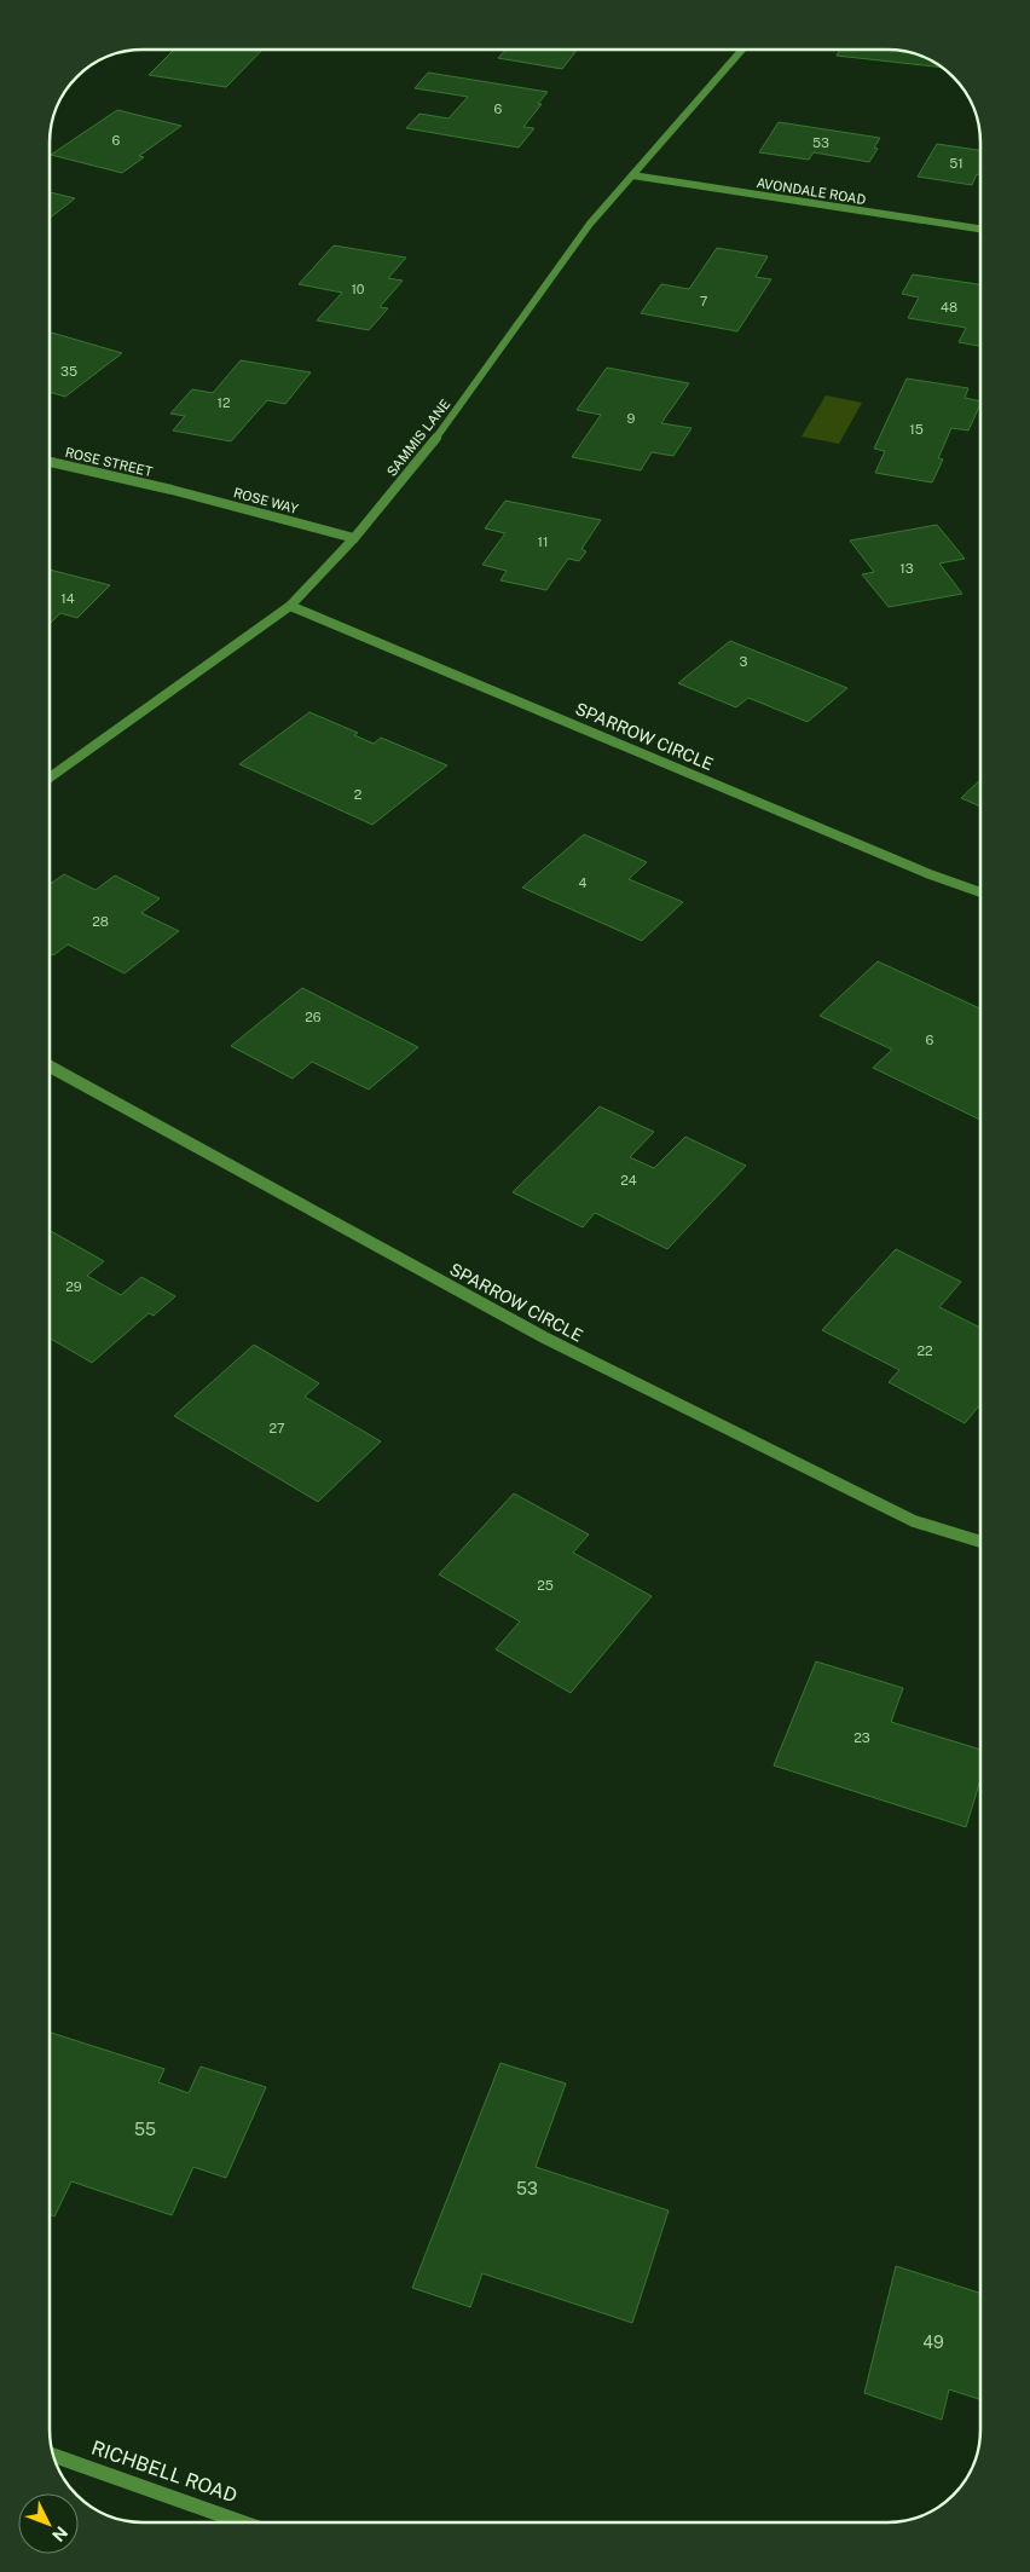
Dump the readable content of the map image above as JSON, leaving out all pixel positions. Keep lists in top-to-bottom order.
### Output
{
  "streets": {
    "street": [
      "AVONDALE ROAD",
      "SAMMIS LANE",
      "ROSE STREET",
      "ROSE WAY",
      "SPARROW CIRCLE",
      "RICHBELL ROAD"
    ]
  },
  "crossings": [
    ["AVONDALE ROAD", "SAMMIS LANE"],
    ["SAMMIS LANE", "ROSE WAY"],
    ["SAMMIS LANE", "SPARROW CIRCLE"],
    ["ROSE STREET", "ROSE WAY"]
  ],
  "house_numbers": [
    "6",
    "6",
    "53",
    "51",
    "10",
    "7",
    "48",
    "35",
    "12",
    "9",
    "15",
    "11",
    "13",
    "14",
    "3",
    "2",
    "4",
    "28",
    "26",
    "6",
    "24",
    "29",
    "22",
    "27",
    "25",
    "23",
    "55",
    "53",
    "49"
  ],
  "north": "bottom right"
}
